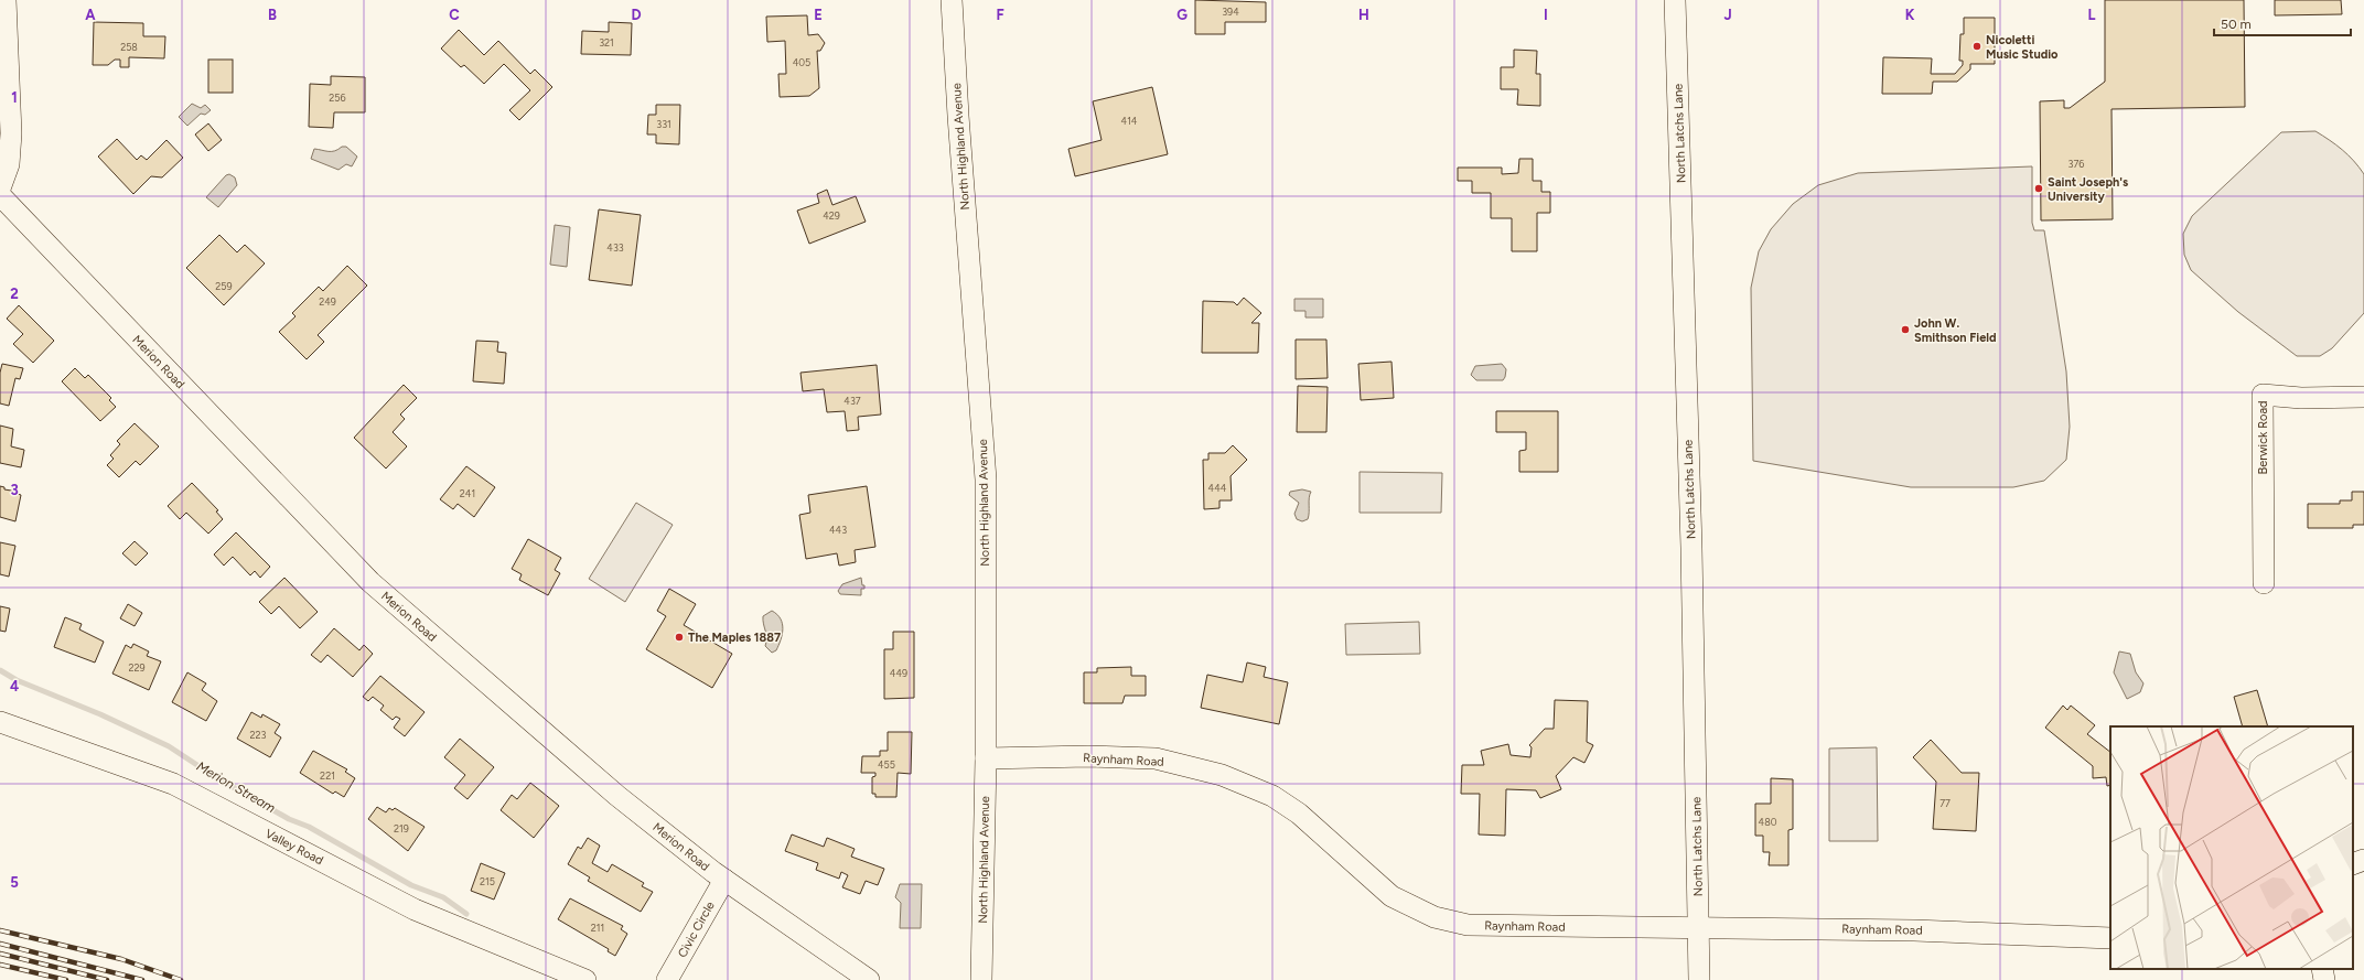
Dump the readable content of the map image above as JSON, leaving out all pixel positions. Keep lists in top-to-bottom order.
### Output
{
  "streets": {
    "street": [
      "North Latchs Lane",
      "North Highland Avenue",
      "Merion Road",
      "Berwick Road",
      "Raynham Road",
      "Valley Road",
      "Civic Circle"
    ]
  },
  "crossings": [
    ["North Latchs Lane", "Raynham Road"],
    ["North Highland Avenue", "Raynham Road"],
    ["Merion Road", "Civic Circle"]
  ],
  "water": ["Merion Stream"],
  "places": [
    "Nicoletti Music Studio",
    "Saint Joseph's University",
    "John W. Smithson Field",
    "The Maples 1887"
  ],
  "house_numbers": [
    "394",
    "321",
    "258",
    "405",
    "256",
    "414",
    "331",
    "376",
    "429",
    "433",
    "259",
    "249",
    "437",
    "444",
    "241",
    "443",
    "229",
    "449",
    "223",
    "455",
    "221",
    "77",
    "480",
    "219",
    "215",
    "211"
  ],
  "scale_bar": "50 m",
  "grid": {
    "columns": [
      "A",
      "B",
      "C",
      "D",
      "E",
      "F",
      "G",
      "H",
      "I",
      "J",
      "K",
      "L"
    ],
    "rows": [
      "1",
      "2",
      "3",
      "4",
      "5"
    ]
  }
}
